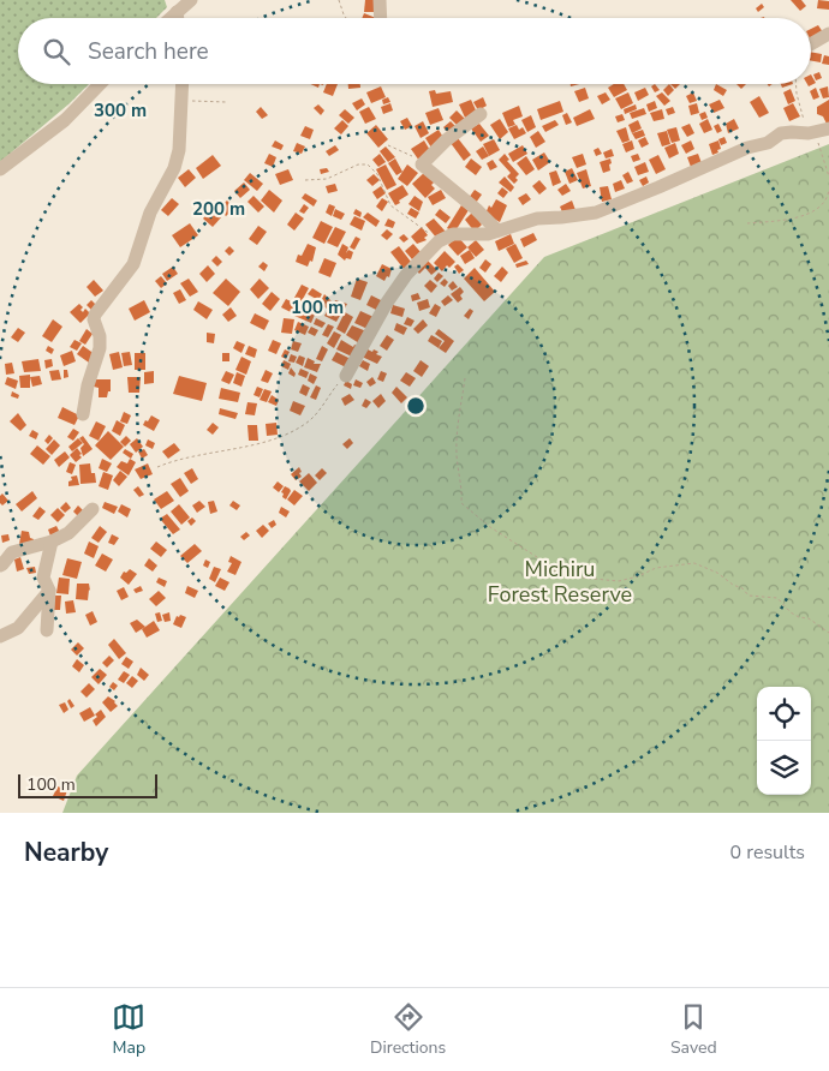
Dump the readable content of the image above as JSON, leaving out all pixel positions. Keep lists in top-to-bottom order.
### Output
{
  "parks": ["Michiru Forest Reserve"],
  "scale_bar": "100 m",
  "page": {
    "search": "Search here",
    "scale": "100 m",
    "heading": ["Nearby", "0 results"],
    "nav": ["Map", "Directions", "Saved"]
  },
  "rings": ["300 m", "200 m", "100 m"]
}
